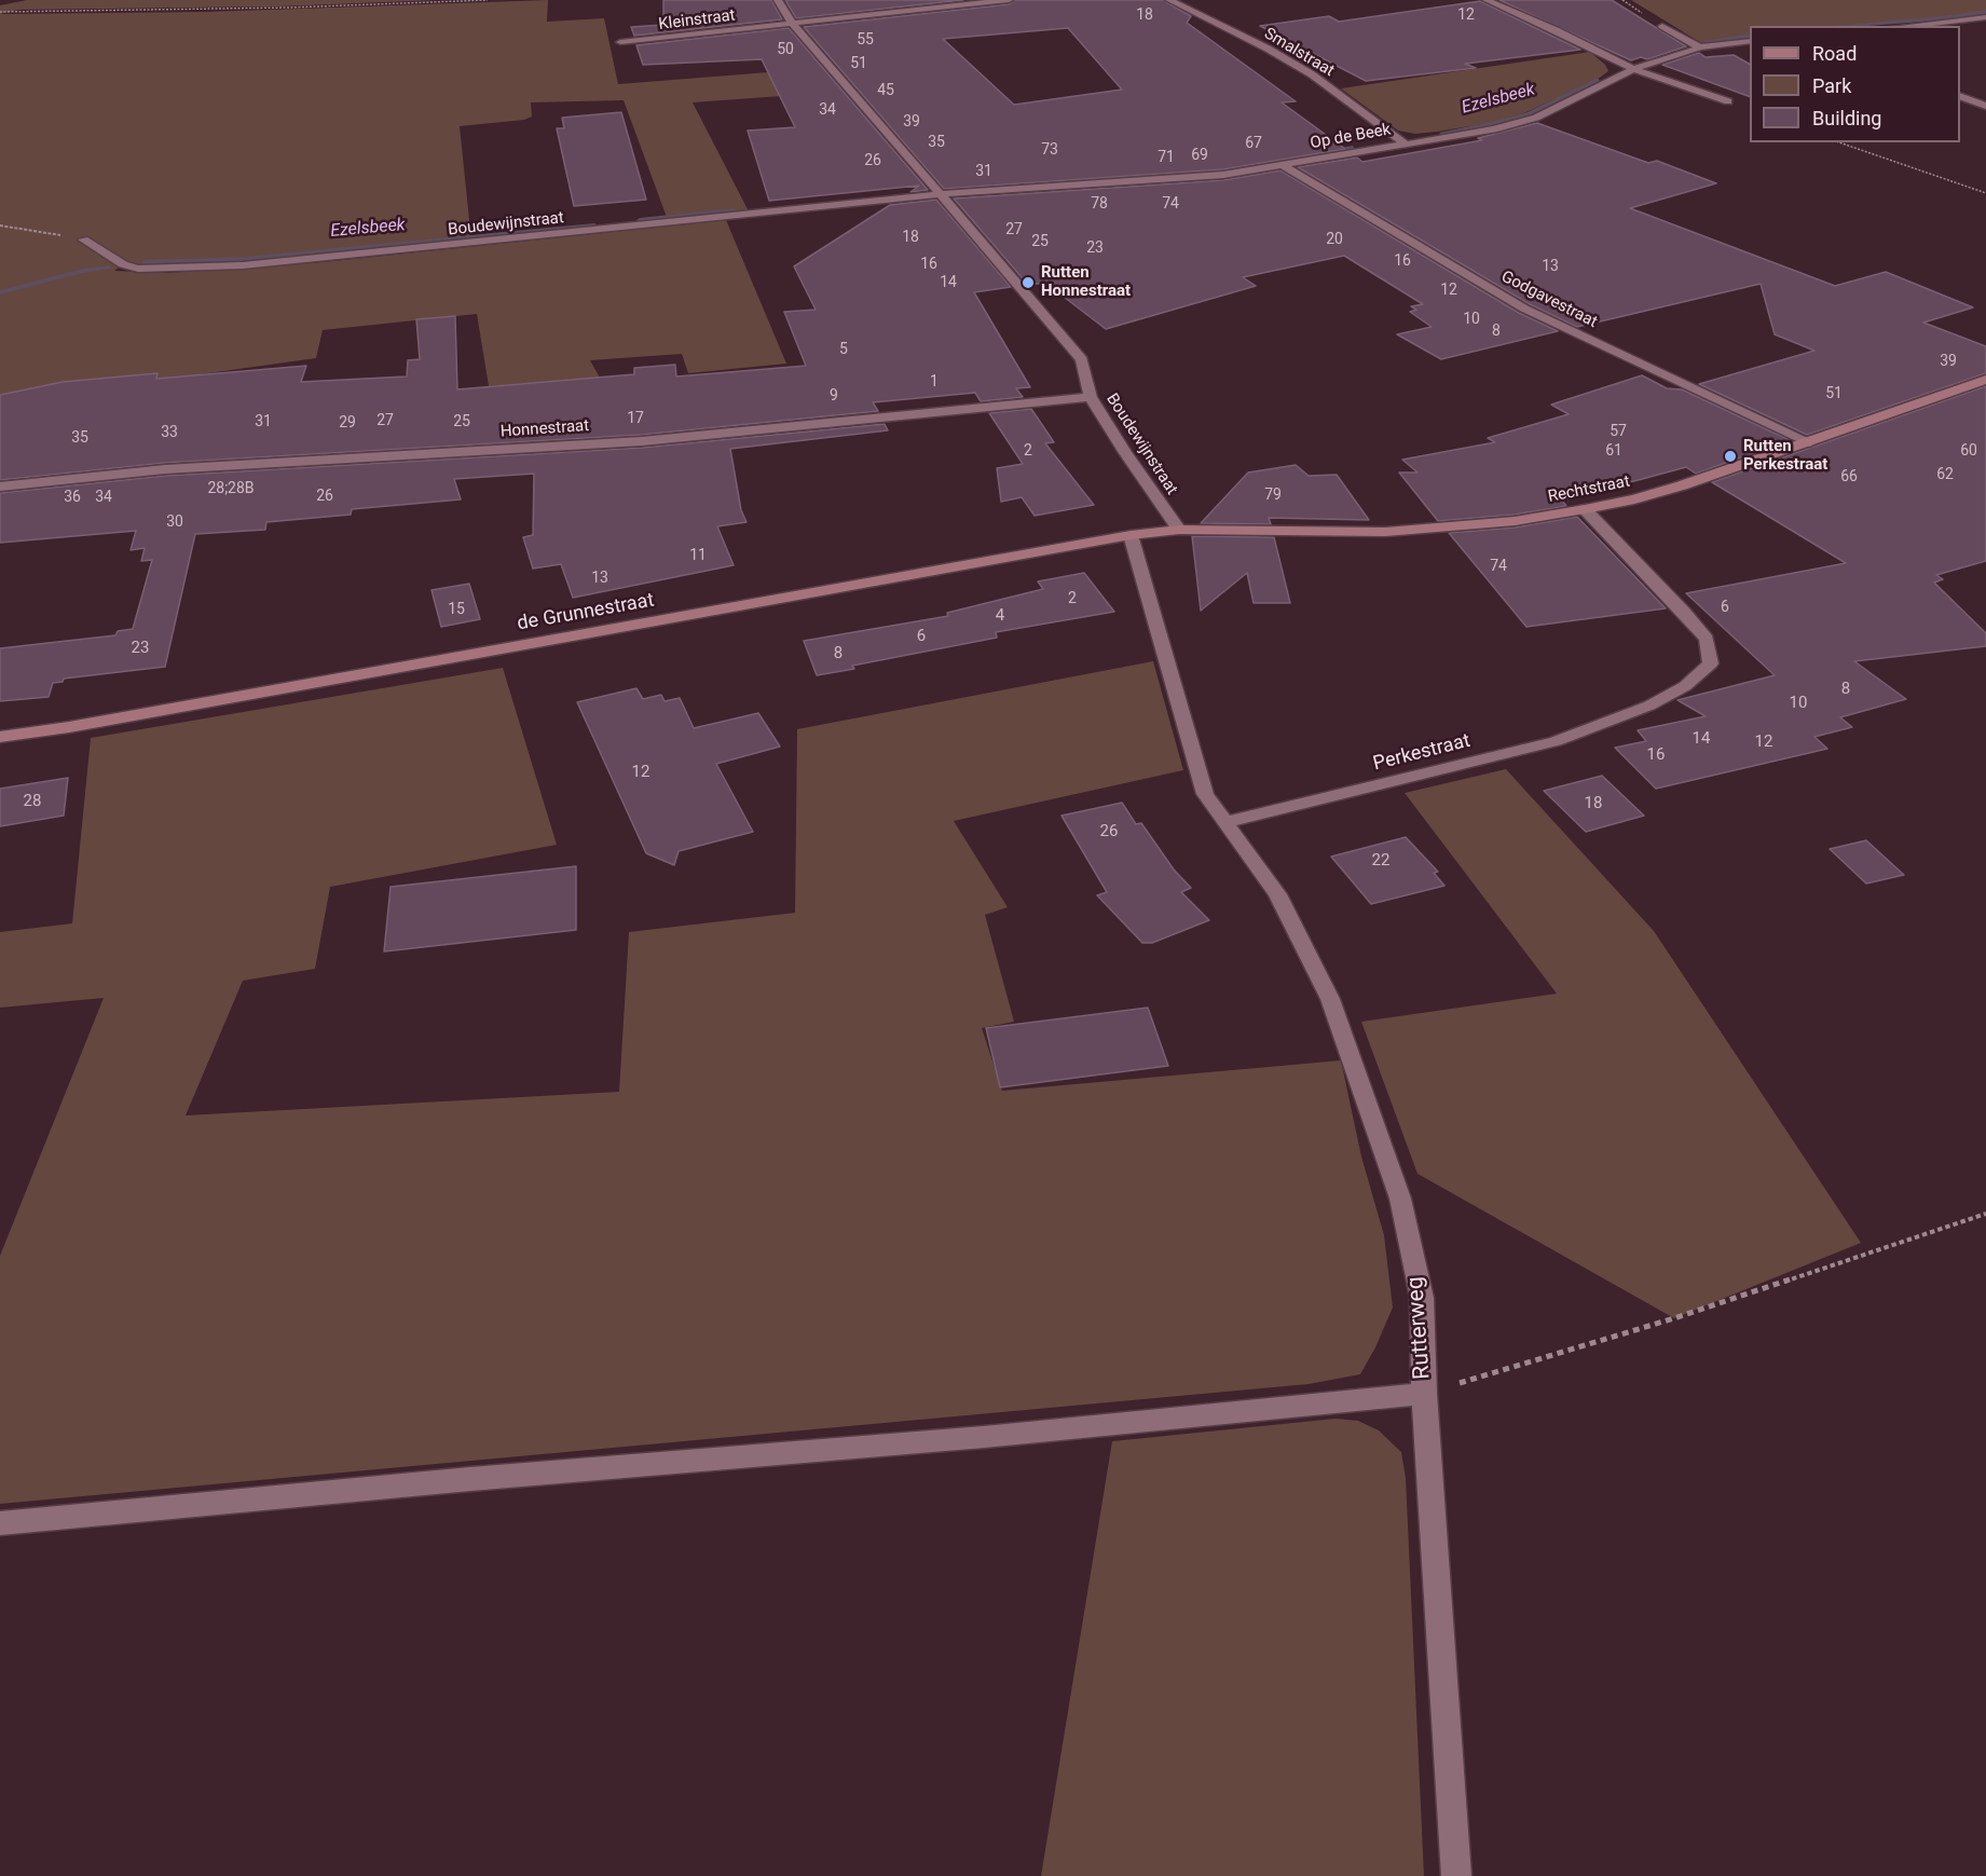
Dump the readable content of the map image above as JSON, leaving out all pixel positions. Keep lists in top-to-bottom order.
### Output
{
  "streets": {
    "street": [
      "Kleinstraat",
      "Smalstraat",
      "Op de Beek",
      "Boudewijnstraat",
      "Godgavestraat",
      "Honnestraat",
      "Rechtstraat",
      "de Grunnestraat",
      "Perkestraat",
      "Rutterweg"
    ]
  },
  "crossings": [
    ["Kleinstraat", "Boudewijnstraat"],
    ["Smalstraat", "Op de Beek"],
    ["Op de Beek", "Boudewijnstraat"],
    ["Op de Beek", "Godgavestraat"],
    ["Boudewijnstraat", "Honnestraat"],
    ["Boudewijnstraat", "Rechtstraat"],
    ["Boudewijnstraat", "de Grunnestraat"],
    ["Godgavestraat", "Rechtstraat"],
    ["Rechtstraat", "de Grunnestraat"],
    ["Rechtstraat", "Perkestraat"],
    ["Perkestraat", "Rutterweg"]
  ],
  "water": ["Ezelsbeek"],
  "places": ["Rutten Honnestraat", "Rutten Perkestraat"],
  "house_numbers": [
    "18",
    "12",
    "55",
    "50",
    "51",
    "45",
    "34",
    "39",
    "35",
    "67",
    "73",
    "69",
    "71",
    "26",
    "31",
    "78",
    "74",
    "27",
    "18",
    "20",
    "25",
    "23",
    "16",
    "16",
    "13",
    "14",
    "12",
    "10",
    "8",
    "5",
    "39",
    "1",
    "51",
    "9",
    "17",
    "27",
    "31",
    "25",
    "29",
    "57",
    "33",
    "35",
    "2",
    "61",
    "60",
    "62",
    "66",
    "28;28B",
    "79",
    "26",
    "36",
    "34",
    "30",
    "11",
    "74",
    "13",
    "2",
    "6",
    "15",
    "4",
    "6",
    "23",
    "8",
    "8",
    "10",
    "14",
    "12",
    "16",
    "12",
    "28",
    "18",
    "26",
    "22"
  ],
  "legend": ["Road", "Park", "Building"]
}
